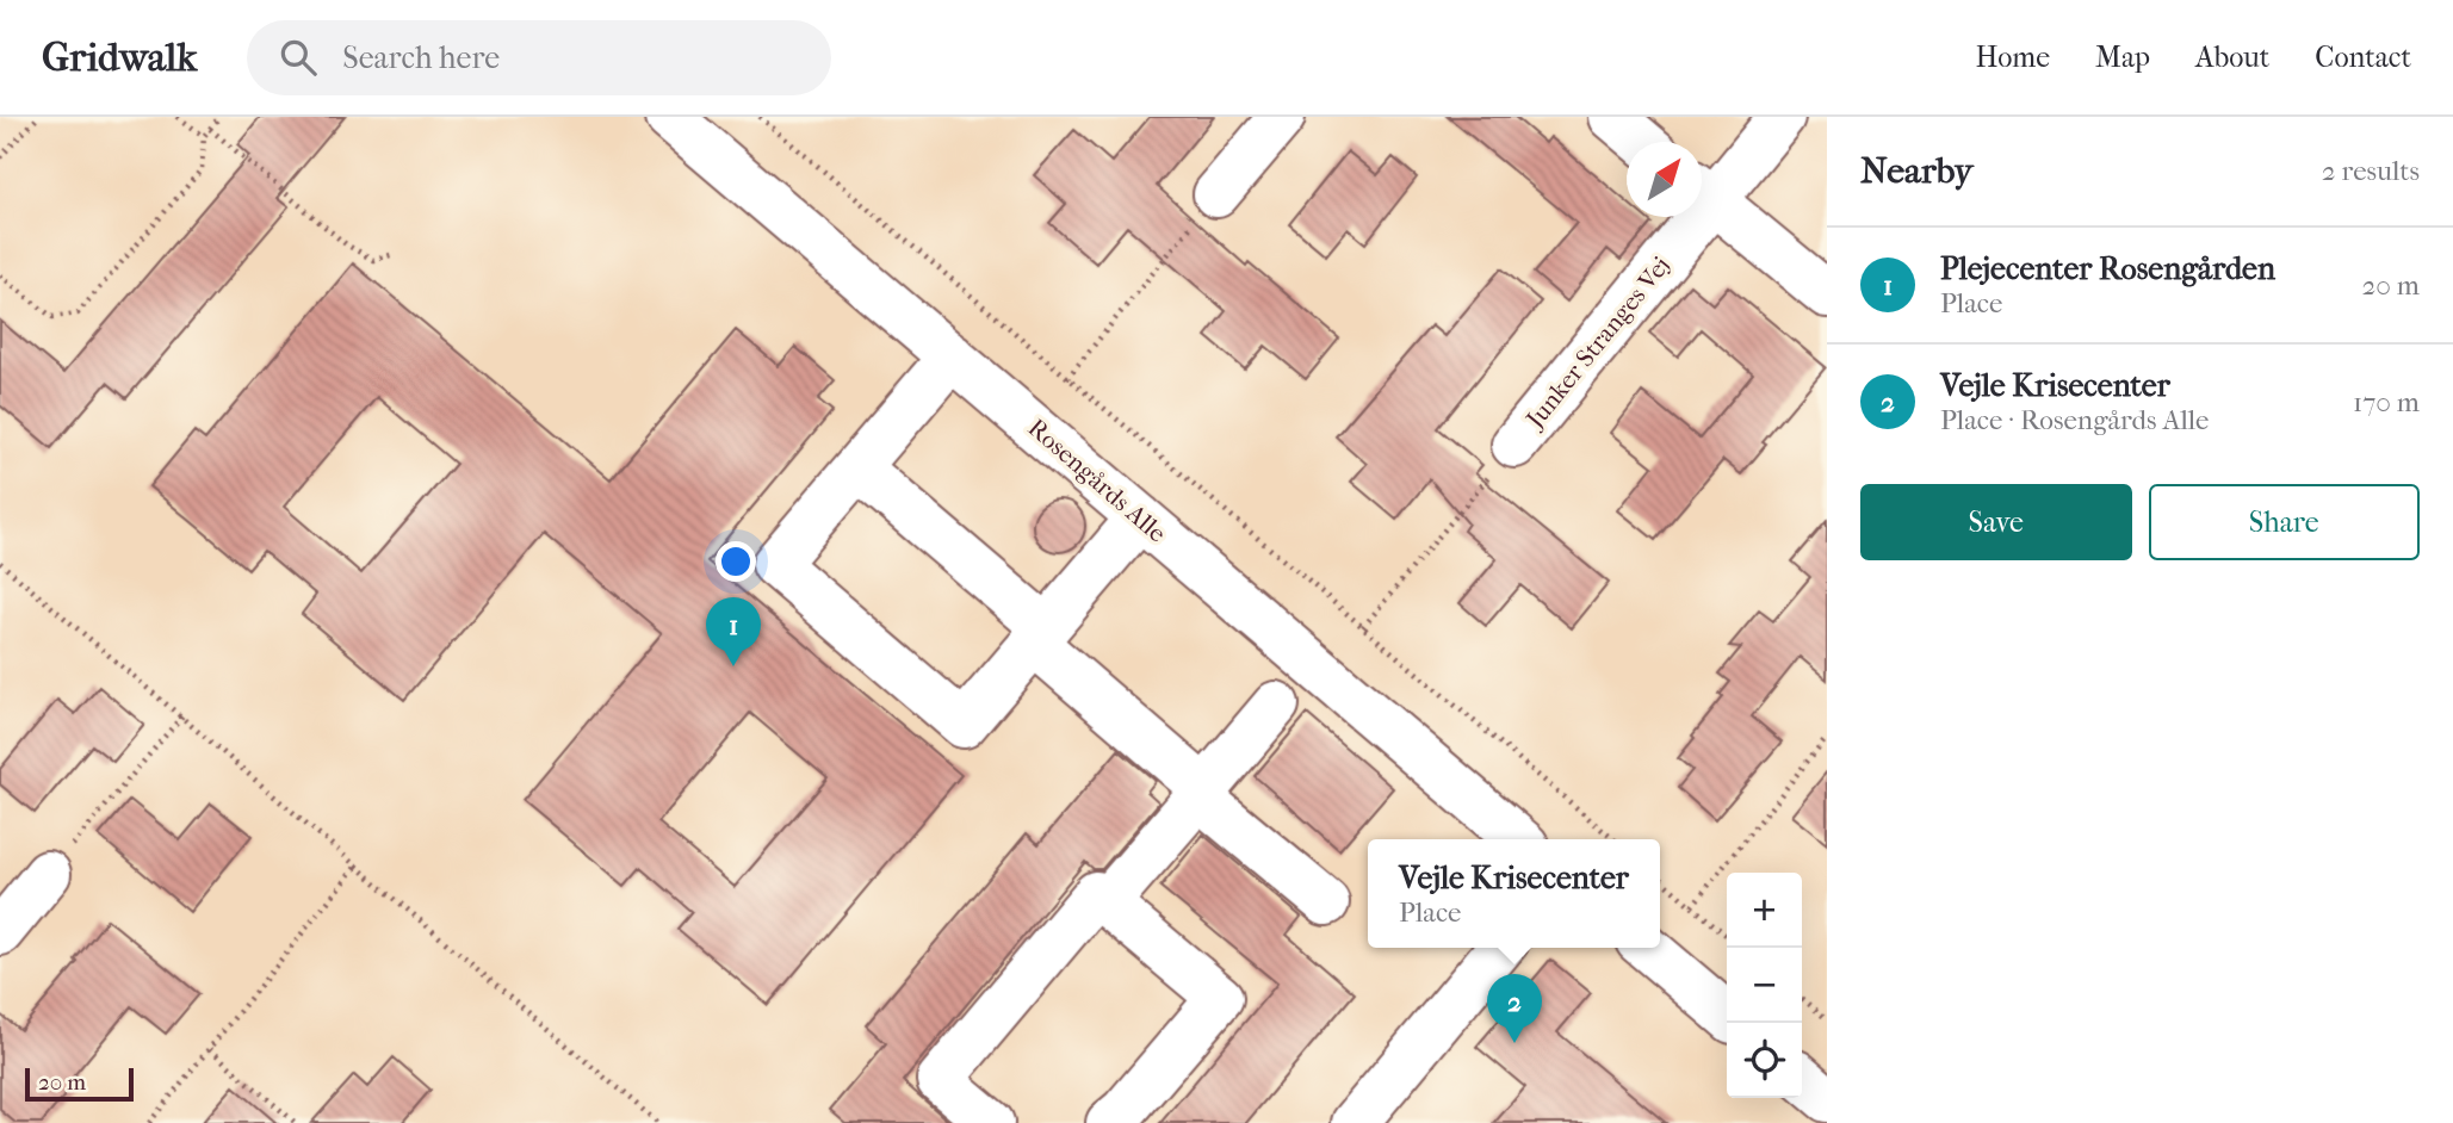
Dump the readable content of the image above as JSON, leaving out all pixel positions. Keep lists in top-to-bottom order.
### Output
{
  "streets": {
    "street": ["Junker Stranges Vej", "Rosengårds Alle"]
  },
  "scale_bar": "20 m",
  "north": "top right",
  "page": {
    "header": "Gridwalk",
    "search": "Search here",
    "nav": [
      "Home",
      "Map",
      "About",
      "Contact"
    ],
    "heading": ["Nearby", "2 results"],
    "list": [
      {
        "mark": "1",
        "name": "Plejecenter Rosengården",
        "note": "Place",
        "value": "20 m"
      },
      {
        "mark": "2",
        "name": "Vejle Krisecenter",
        "note": "Place · Rosengårds Alle",
        "value": "170 m"
      }
    ],
    "buttons": ["Save", "Share"],
    "pins": ["1", "2"],
    "popup": ["Vejle Krisecenter", "Place"],
    "map_buttons": ["+", "−"],
    "scale": "20 m"
  }
}
